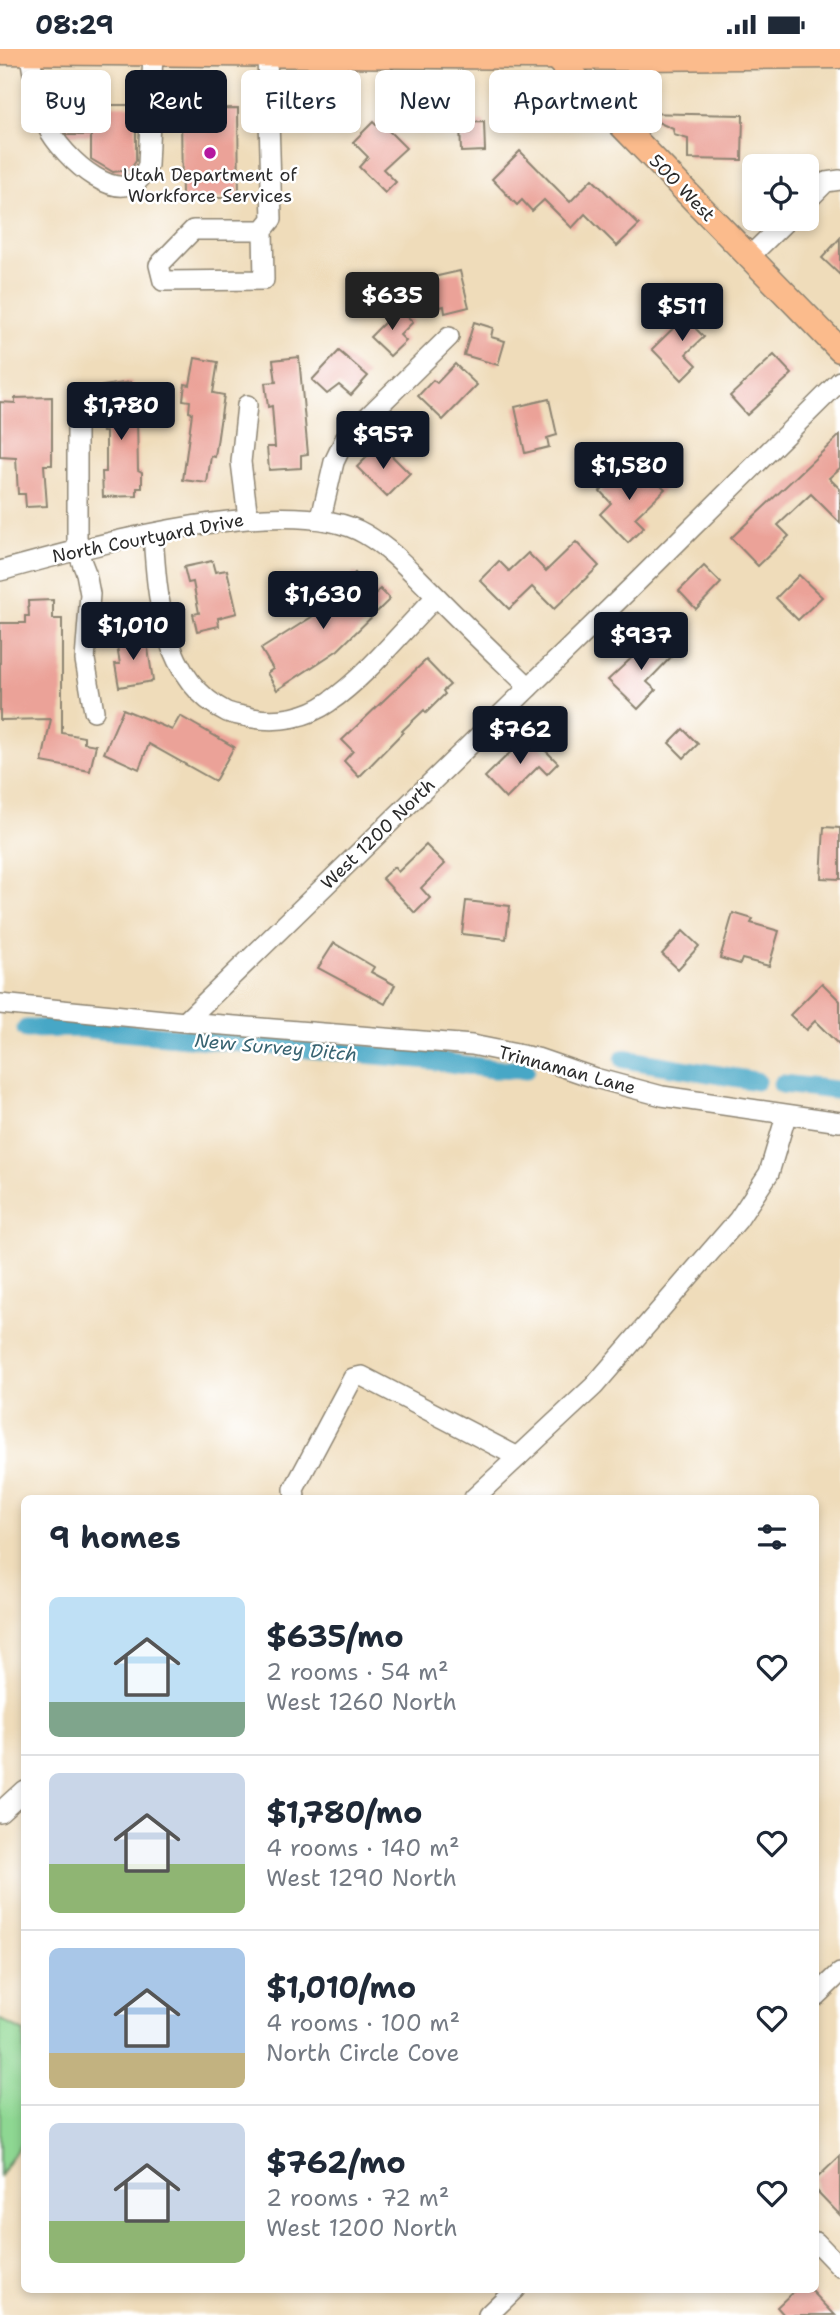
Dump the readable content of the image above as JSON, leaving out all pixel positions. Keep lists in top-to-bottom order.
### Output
{
  "streets": {
    "main road": ["500 West"],
    "street": ["North Courtyard Drive", "West 1200 North", "Trinnaman Lane"]
  },
  "crossings": [
    ["North Courtyard Drive", "West 1200 North"],
    ["West 1200 North", "Trinnaman Lane"]
  ],
  "water": ["New Survey Ditch"],
  "places": ["Utah Department of Workforce Services"],
  "page": {
    "status": "08:29",
    "chip": [
      "Buy",
      "Rent",
      "Filters",
      "New",
      "Apartment"
    ],
    "price": [
      "$635",
      "$511",
      "$1,780",
      "$957",
      "$1,580",
      "$1,630",
      "$1,010",
      "$937",
      "$762"
    ],
    "heading": "9 homes",
    "list": [
      {
        "name": "$635/mo",
        "note": "2 rooms · 54 m² · West 1260 North"
      },
      {
        "name": "$1,780/mo",
        "note": "4 rooms · 140 m² · West 1290 North"
      },
      {
        "name": "$1,010/mo",
        "note": "4 rooms · 100 m² · North Circle Cove"
      },
      {
        "name": "$762/mo",
        "note": "2 rooms · 72 m² · West 1200 North"
      }
    ]
  }
}
